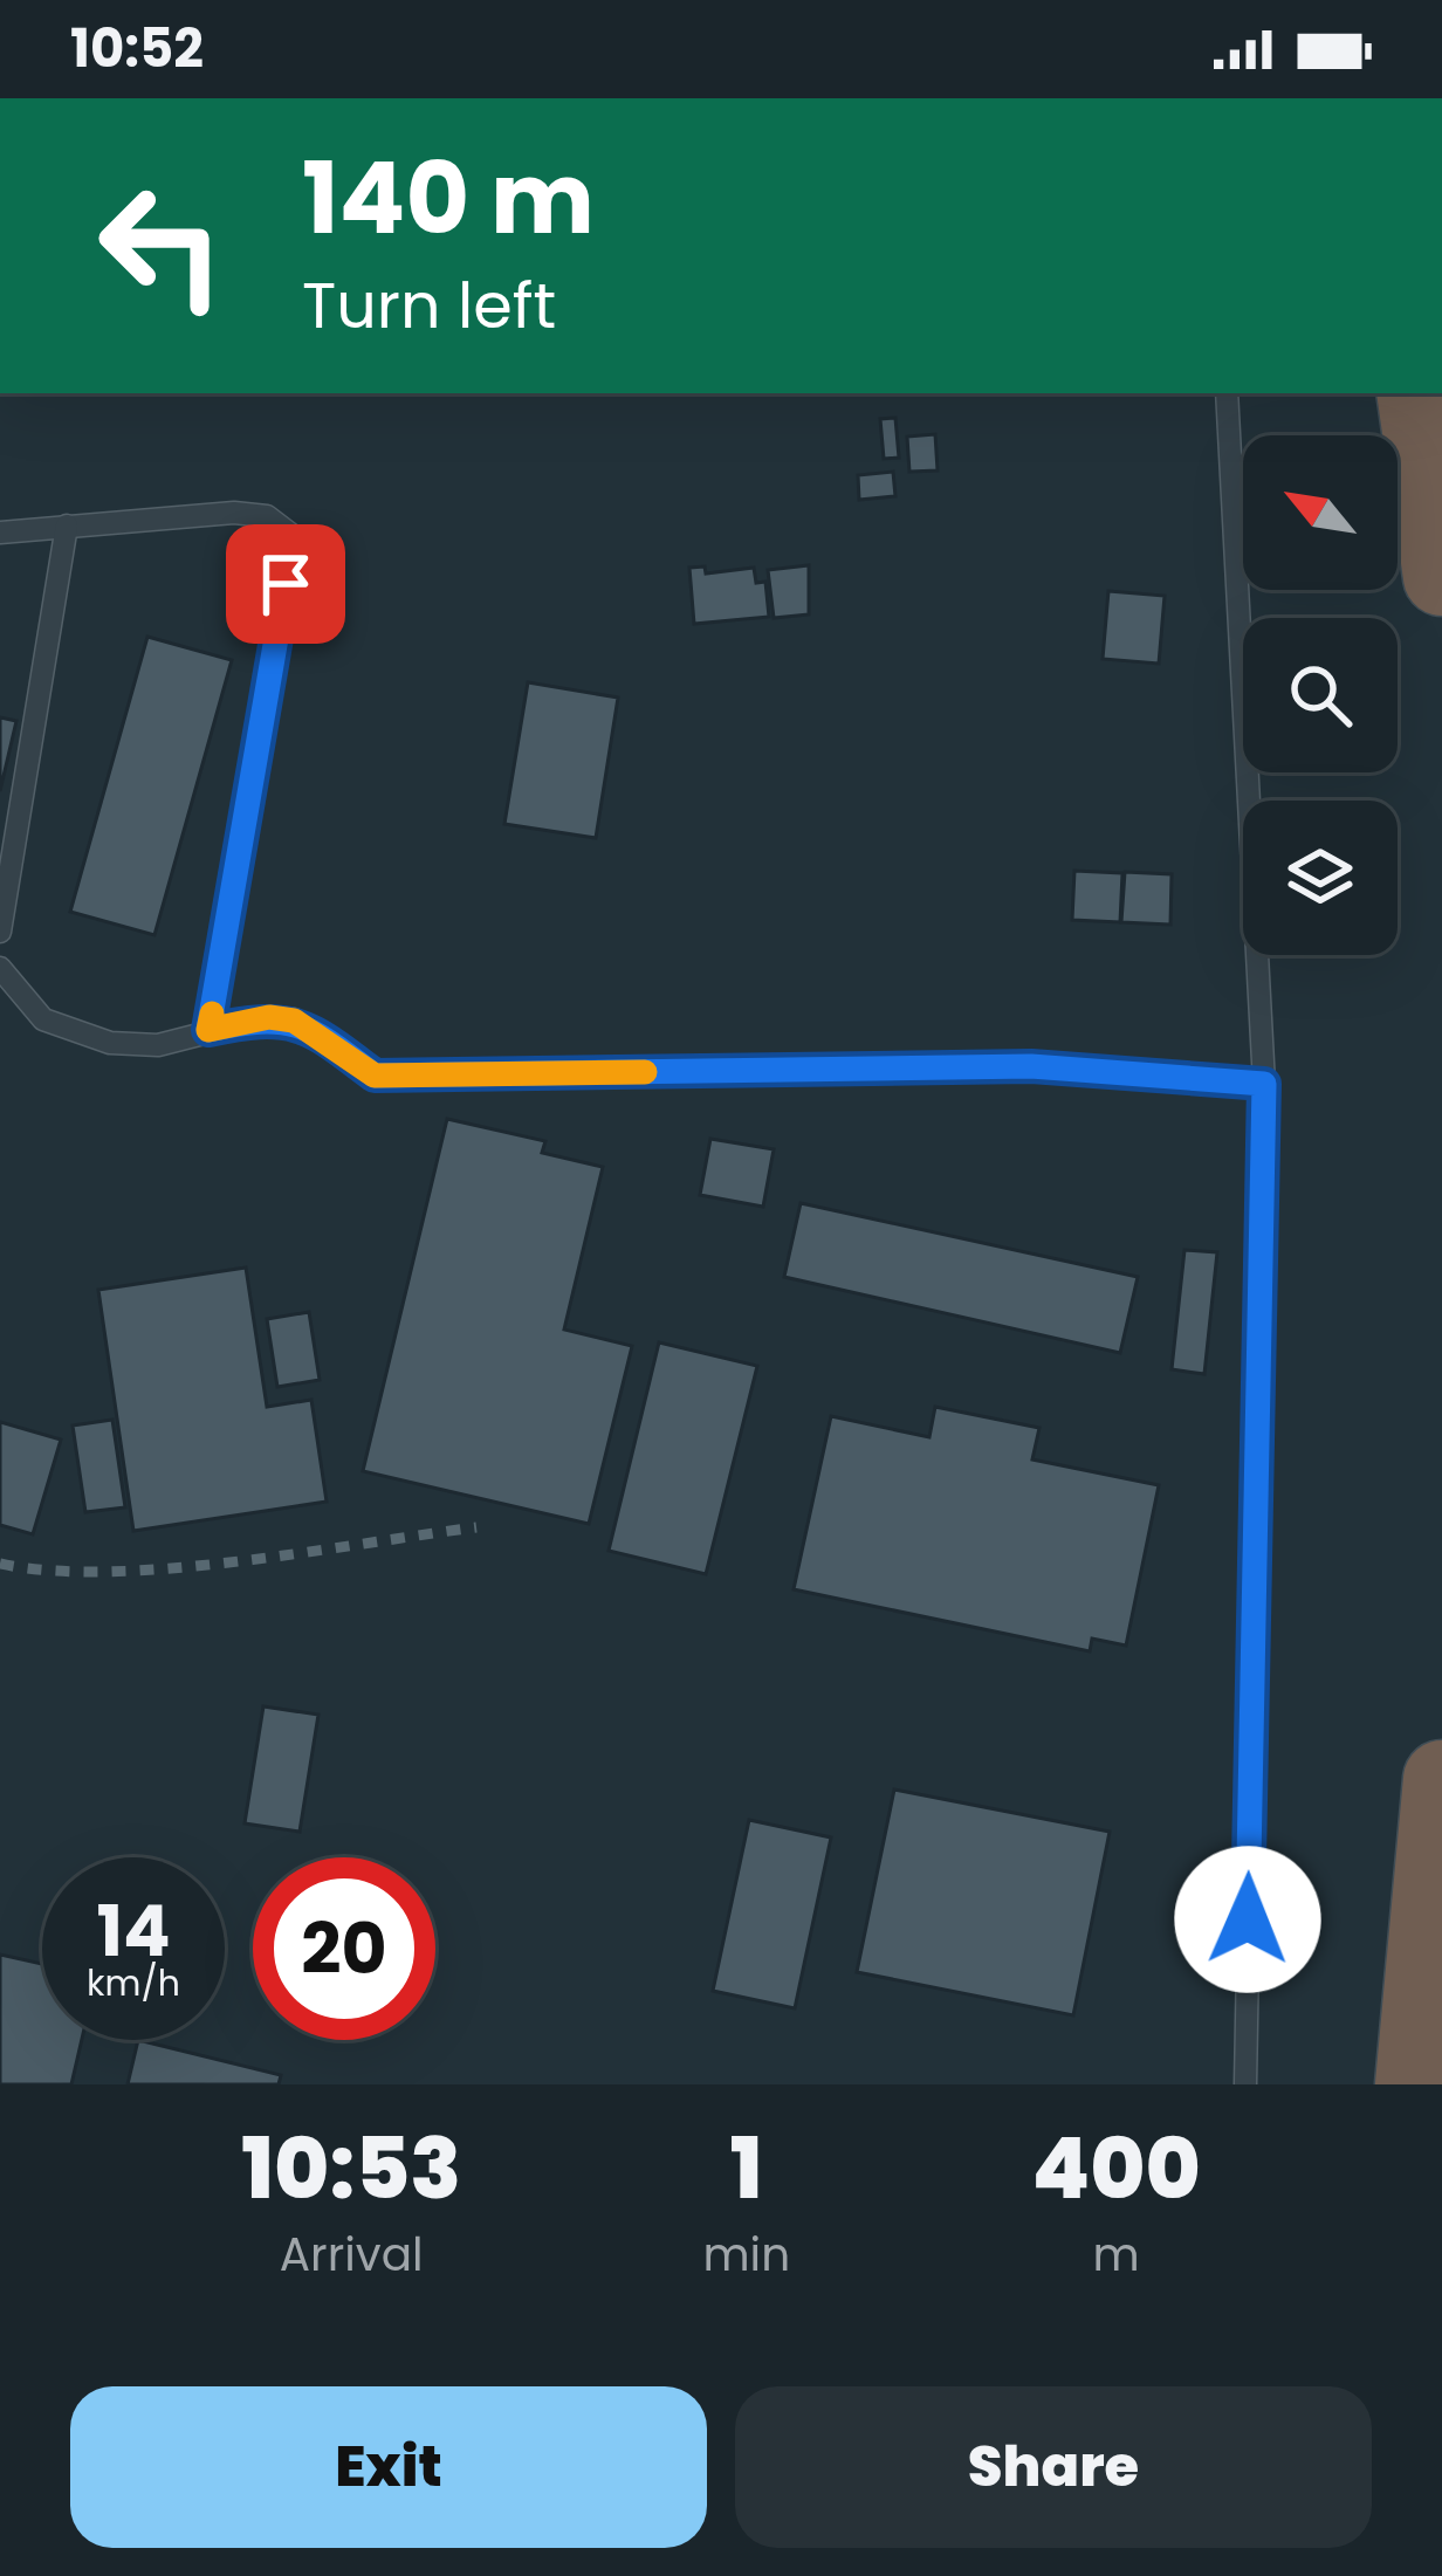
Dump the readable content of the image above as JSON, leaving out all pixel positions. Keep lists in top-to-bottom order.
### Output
{
  "north": "top left",
  "page": {
    "status": "10:52",
    "turn": ["140 m", "Turn left"],
    "speed": "14 km/h",
    "limit": "20",
    "eta": [
      "10:53",
      "Arrival",
      "1",
      "min",
      "400",
      "m"
    ],
    "buttons": ["Exit", "Share"]
  }
}
